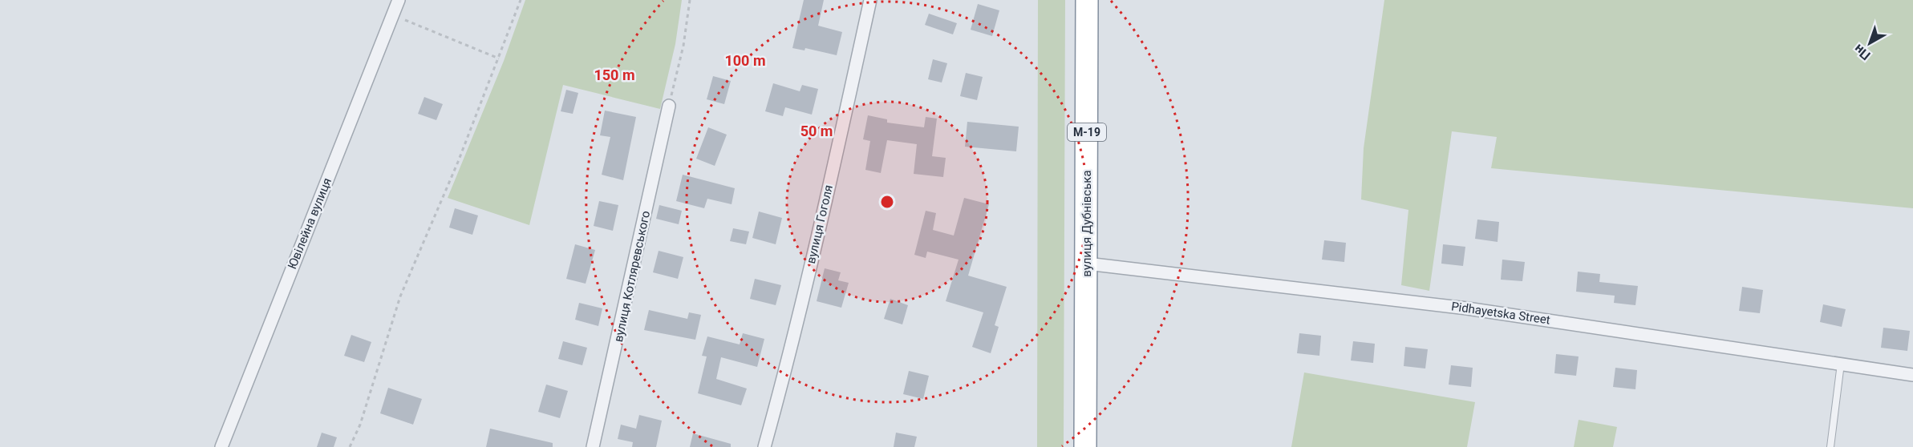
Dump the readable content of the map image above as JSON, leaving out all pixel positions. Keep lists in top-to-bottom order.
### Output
{
  "streets": {
    "highway": ["М-19", "вулиця Дубнівська"],
    "street": [
      "Ювілейна вулиця",
      "вулиця Гоголя",
      "вулиця Котляревського",
      "Pidhayetska Street"
    ]
  },
  "crossings": [
    ["вулиця Дубнівська", "Pidhayetska Street"]
  ],
  "north": "bottom left",
  "rings": ["100 m", "150 m", "50 m"]
}
